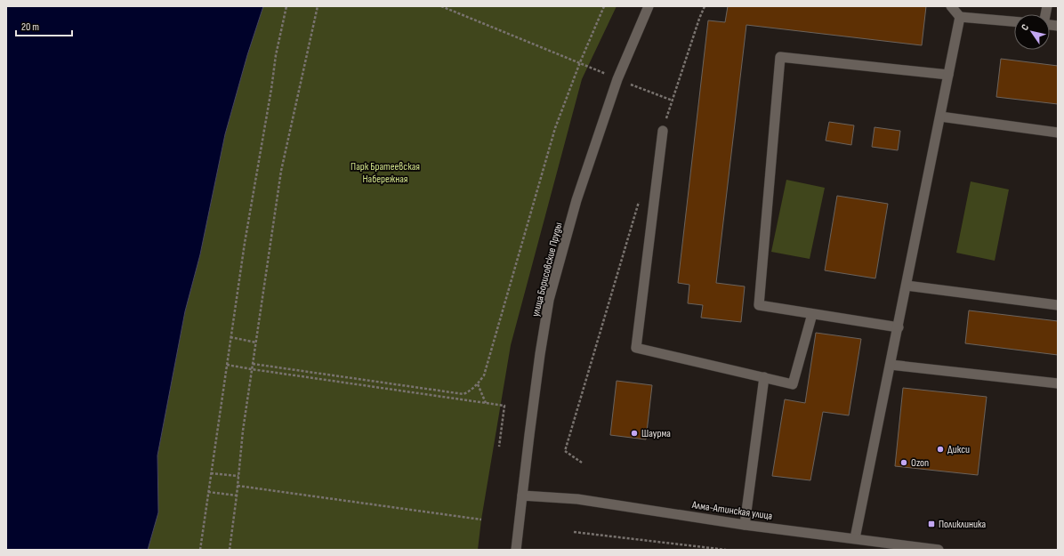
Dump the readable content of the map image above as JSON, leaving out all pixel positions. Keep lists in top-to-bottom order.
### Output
{
  "streets": {
    "street": ["улица Борисовские Пруды", "Алма-Атинская улица"]
  },
  "crossings": [
    ["улица Борисовские Пруды", "Алма-Атинская улица"]
  ],
  "parks": ["Парк Братеевская Набережная"],
  "places": {
    "other": ["Шаурма", "Дикси", "Ozon"],
    "transit": ["Поликлиника"]
  },
  "scale_bar": "20 m",
  "north": "top left"
}
